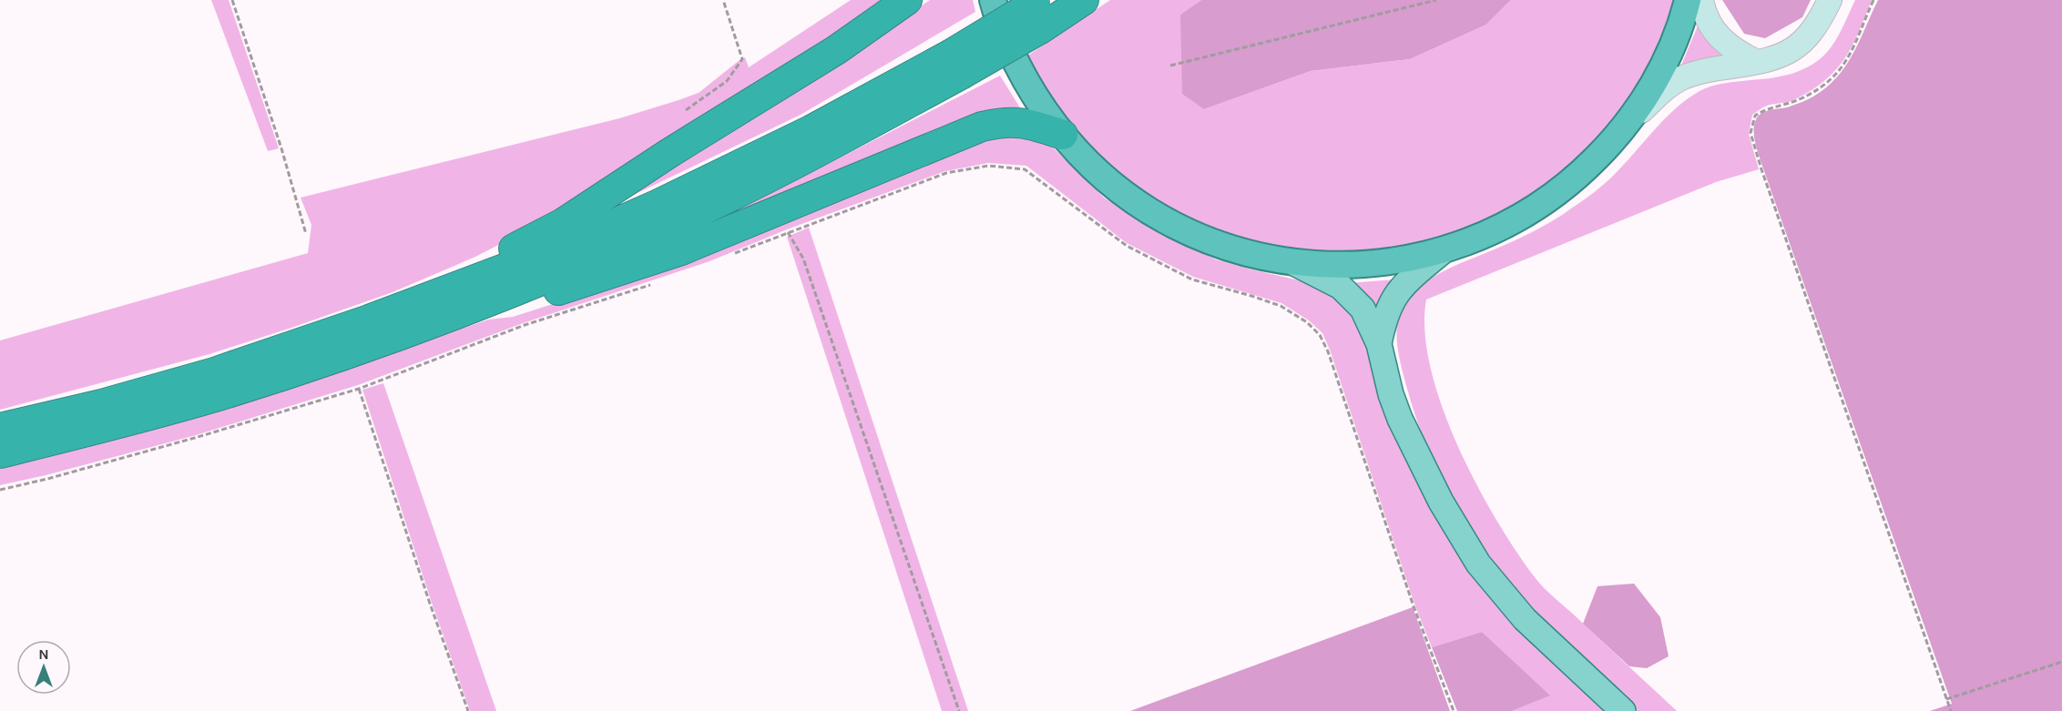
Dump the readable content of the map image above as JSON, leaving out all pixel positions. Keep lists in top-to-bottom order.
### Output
{
  "north": "top"
}
